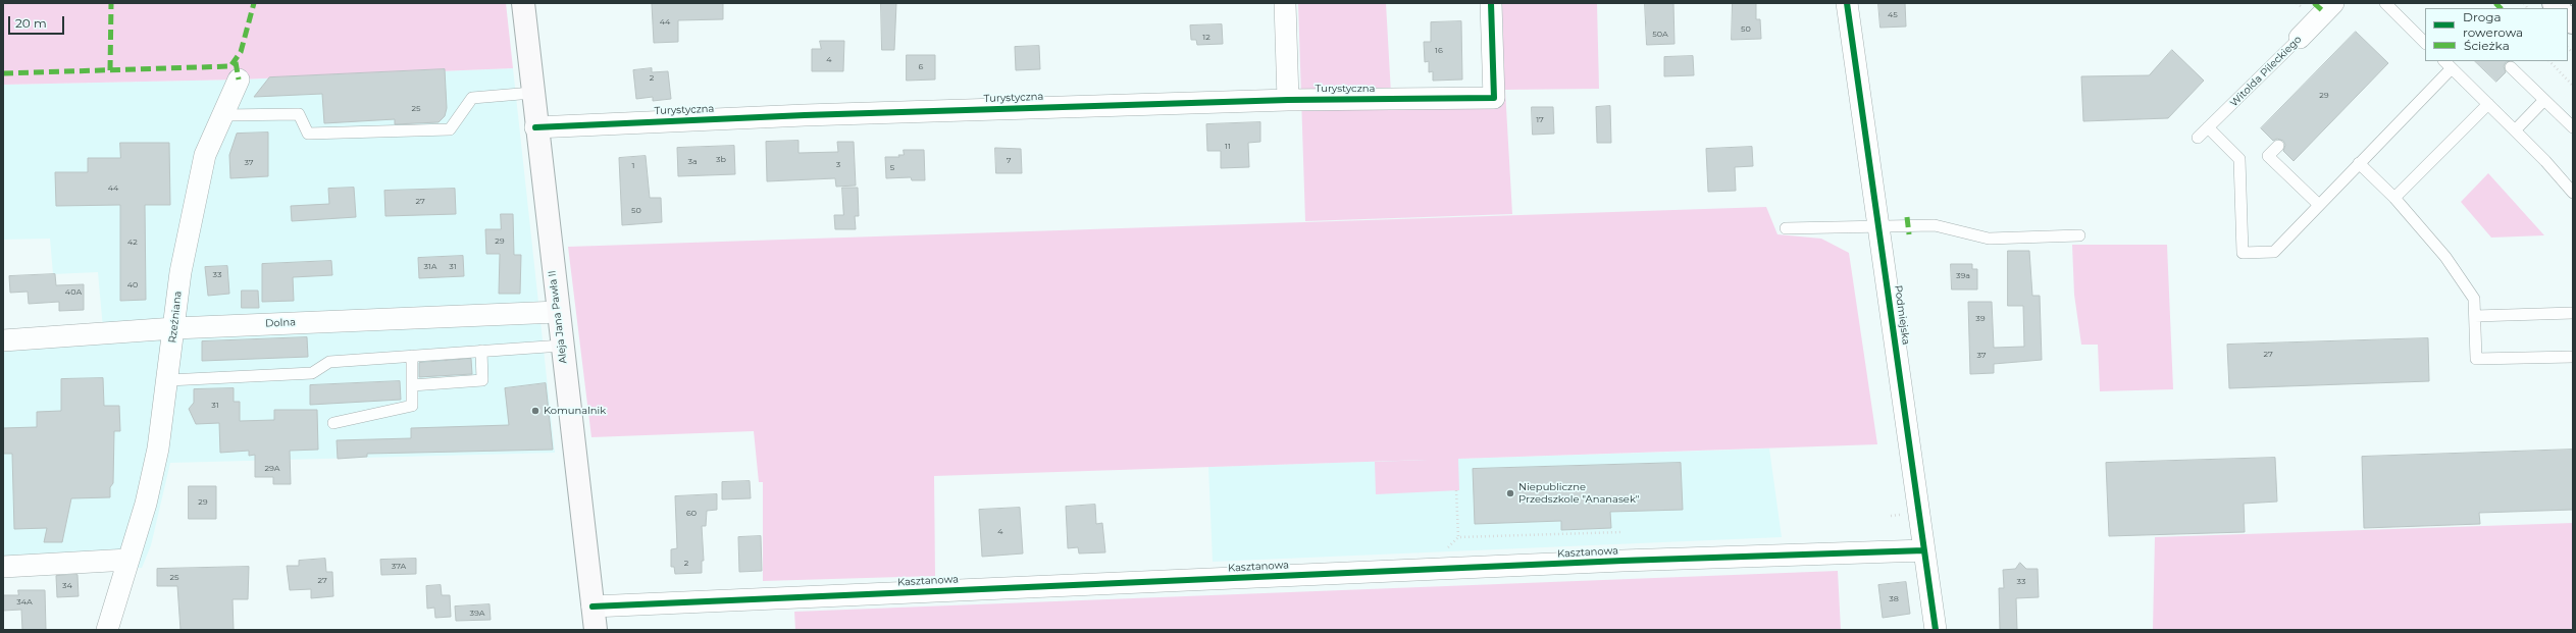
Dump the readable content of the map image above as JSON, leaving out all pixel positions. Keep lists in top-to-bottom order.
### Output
{
  "streets": {
    "street": [
      "Witolda Pileckiego",
      "Turystyczna",
      "Podmiejska",
      "Rzeźniana",
      "Aleja Jana Pawła II",
      "Dolna",
      "Kasztanowa"
    ]
  },
  "crossings": [
    ["Turystyczna", "Aleja Jana Pawła II"],
    ["Podmiejska", "Kasztanowa"],
    ["Rzeźniana", "Dolna"],
    ["Aleja Jana Pawła II", "Dolna"],
    ["Aleja Jana Pawła II", "Kasztanowa"]
  ],
  "places": ["Komunalnik", "Niepubliczne Przedszkole \"Ananasek\""],
  "house_numbers": [
    "45",
    "44",
    "50",
    "50A",
    "12",
    "16",
    "4",
    "6",
    "2",
    "29",
    "25",
    "17",
    "11",
    "3b",
    "7",
    "3a",
    "37",
    "3",
    "1",
    "5",
    "44",
    "27",
    "50",
    "29",
    "42",
    "31A",
    "31",
    "33",
    "39a",
    "40",
    "40A",
    "39",
    "27",
    "37",
    "31",
    "29A",
    "29",
    "60",
    "4",
    "2",
    "37A",
    "25",
    "27",
    "33",
    "34",
    "38",
    "34A",
    "39A"
  ],
  "legend": ["Droga rowerowa", "Ścieżka"],
  "scale_bar": "20 m"
}
